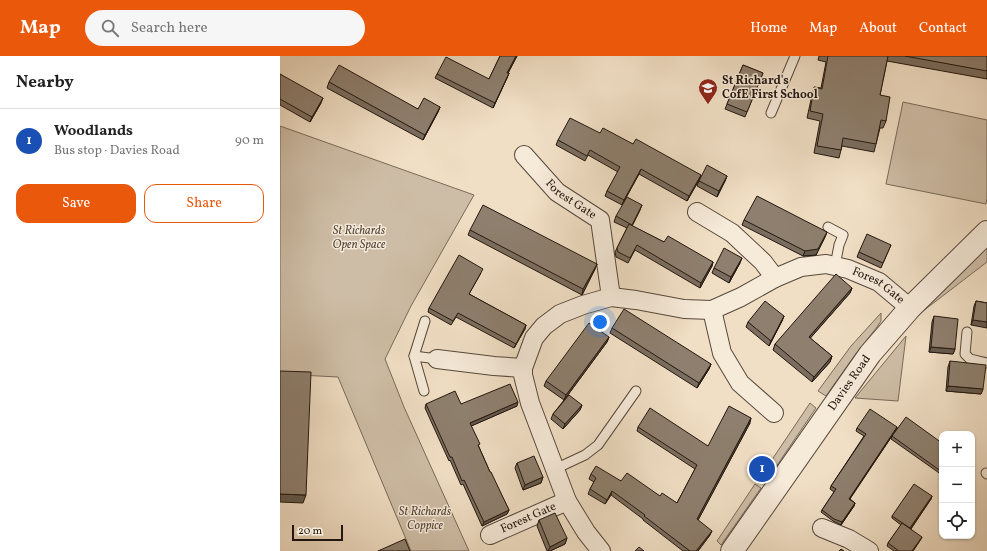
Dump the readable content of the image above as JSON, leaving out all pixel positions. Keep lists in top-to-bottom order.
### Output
{
  "streets": {
    "street": ["Forest Gate", "Davies Road"]
  },
  "crossings": [
    ["Forest Gate", "Davies Road"]
  ],
  "parks": ["St Richards Open Space", "St Richards Coppice"],
  "places": {
    "school or university": ["St Richard's CofE First School"]
  },
  "scale_bar": "20 m",
  "page": {
    "header": "Map",
    "search": "Search here",
    "nav": [
      "Home",
      "Map",
      "About",
      "Contact"
    ],
    "heading": "Nearby",
    "list": [
      {
        "mark": "1",
        "name": "Woodlands",
        "note": "Bus stop · Davies Road",
        "value": "90 m"
      }
    ],
    "buttons": ["Save", "Share"],
    "map_buttons": ["+", "−"],
    "pins": "1",
    "scale": "20 m"
  }
}
